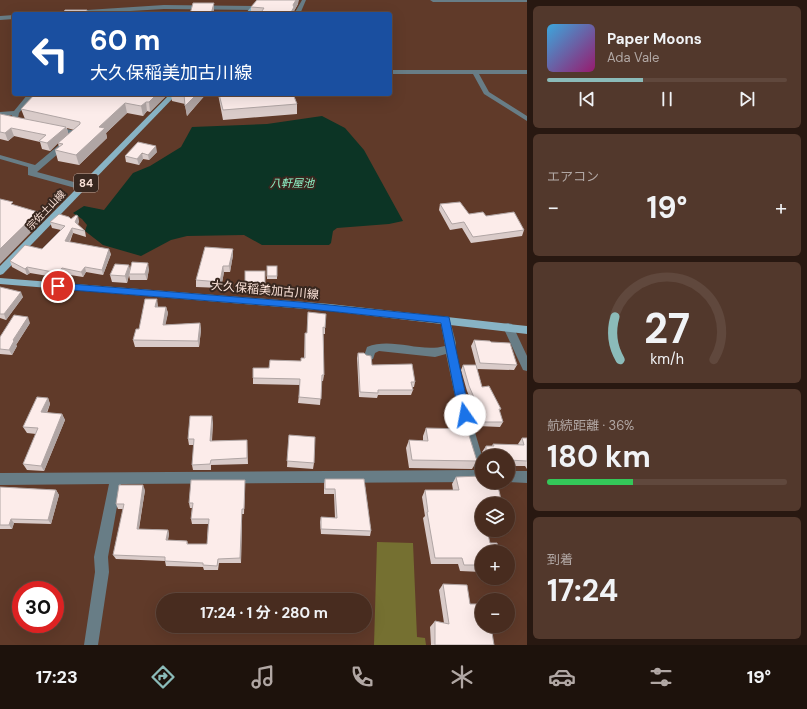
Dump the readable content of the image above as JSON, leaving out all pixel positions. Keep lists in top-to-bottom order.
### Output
{
  "streets": {
    "main road": ["84", "宗佐土山線", "大久保稲美加古川線"]
  },
  "water": ["八軒屋池"],
  "page": {
    "turn": ["60 m", "大久保稲美加古川線"],
    "song": ["Paper Moons", "Ada Vale"],
    "tile": [
      "エアコン",
      ["航続距離 · 36%", "180 km"],
      ["到着", "17:24"]
    ],
    "heat": ["−", "19°", "+"],
    "map_buttons": ["+", "−"],
    "limit": "30",
    "trip": "17:24 · 1 分 · 280 m",
    "tabs": ["17:23", "19°"],
    "gauge": ["27", "km/h"]
  }
}
